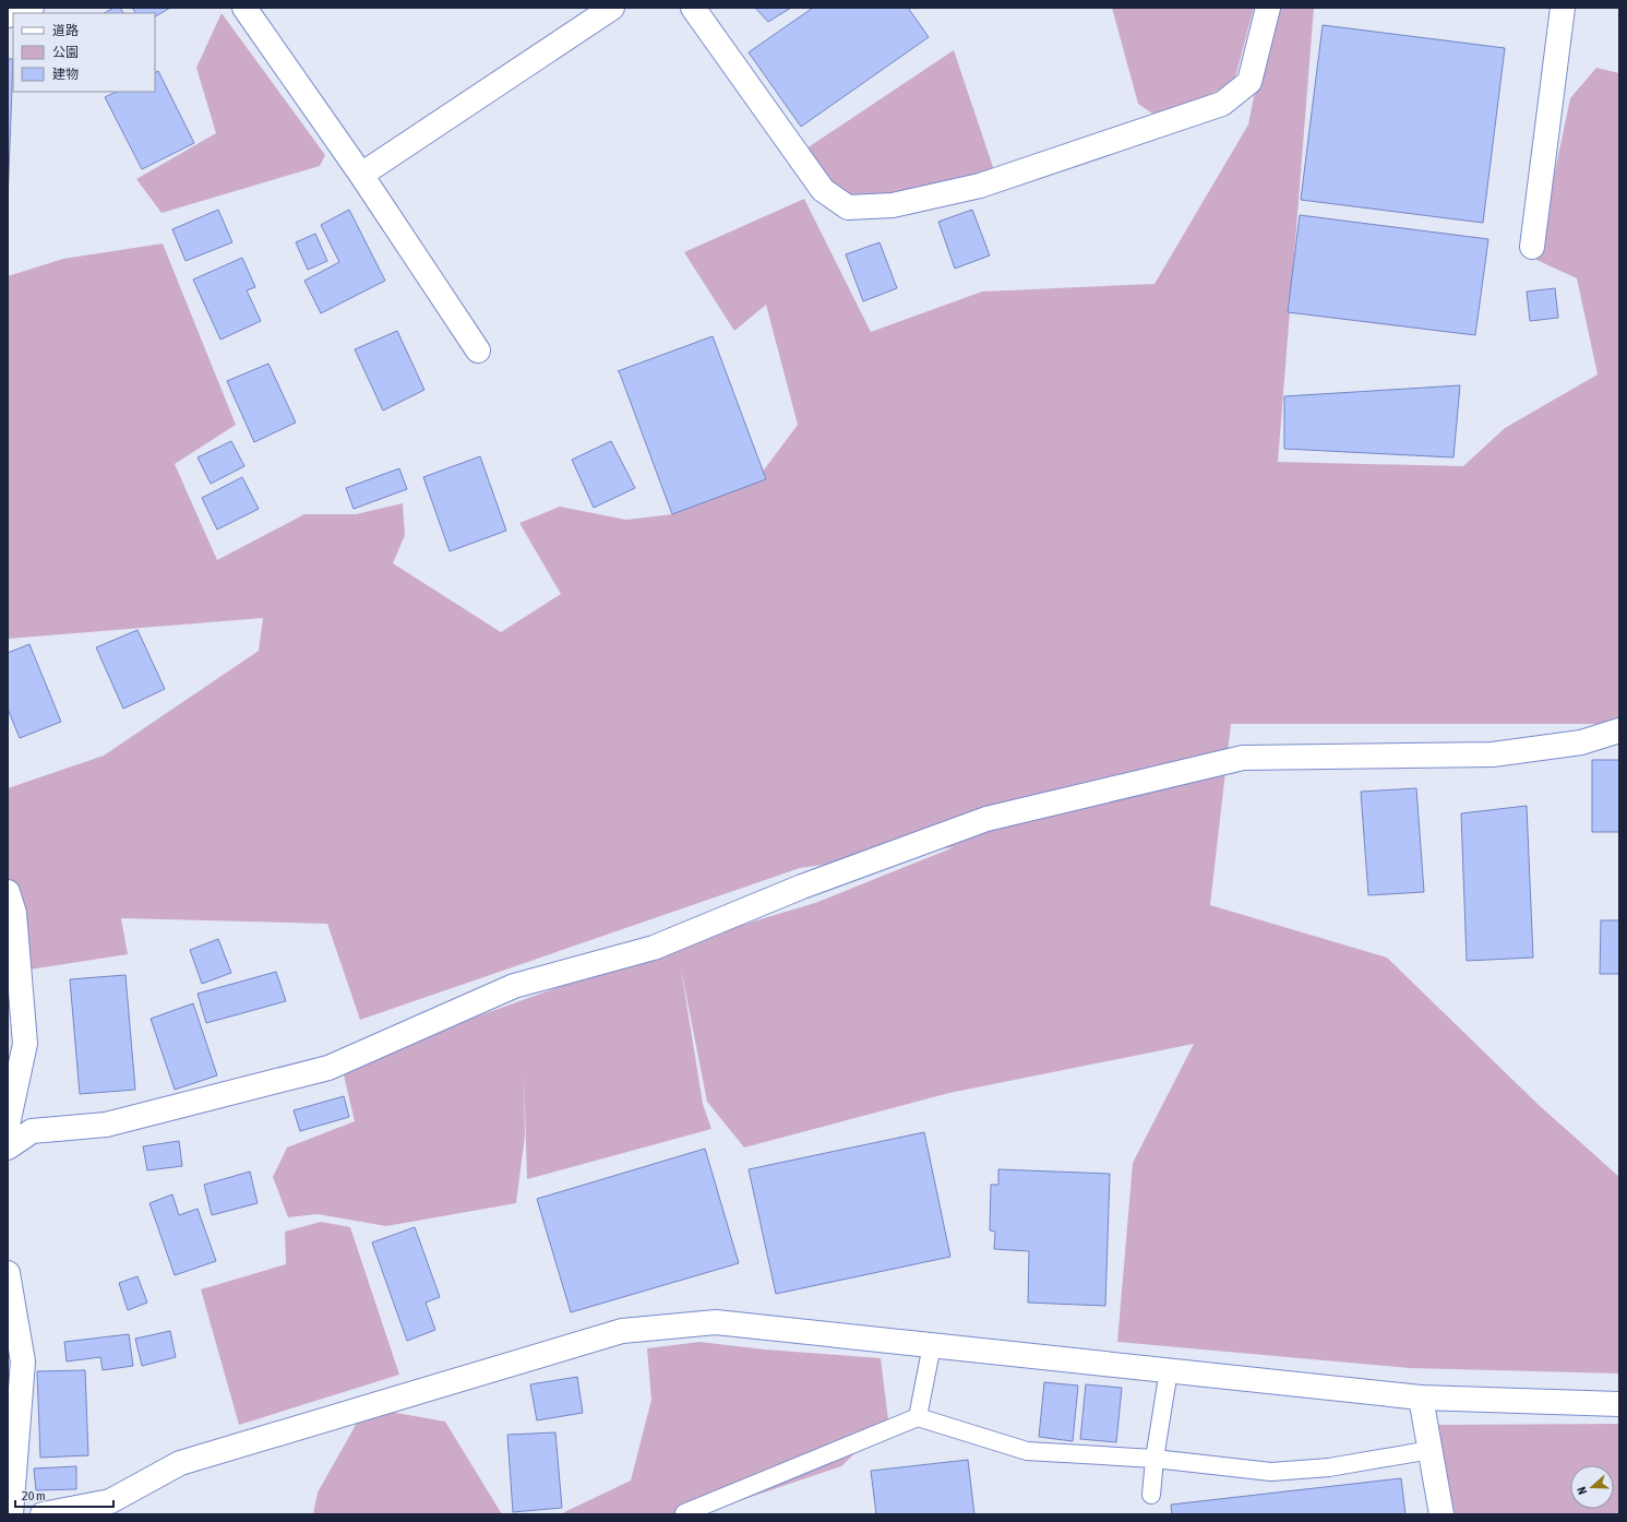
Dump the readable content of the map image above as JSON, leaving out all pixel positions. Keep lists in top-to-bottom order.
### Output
{
  "legend": ["道路", "公園", "建物"],
  "scale_bar": "20 m",
  "north": "left"
}
